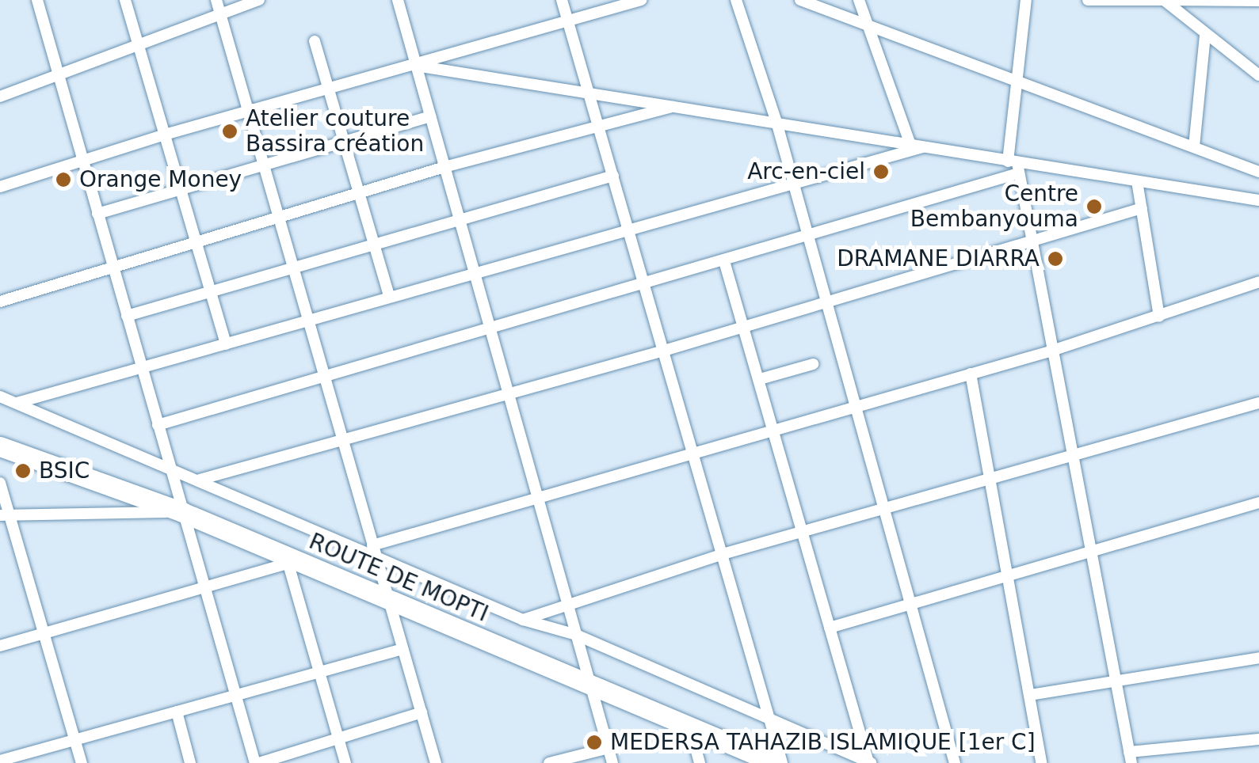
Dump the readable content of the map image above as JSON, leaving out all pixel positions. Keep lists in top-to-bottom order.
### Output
{
  "streets": {
    "highway": ["ROUTE DE MOPTI"]
  },
  "places": [
    "Atelier couture Bassira création",
    "Arc-en-ciel",
    "Orange Money",
    "Centre Bembanyouma",
    "DRAMANE DIARRA",
    "BSIC",
    "MEDERSA TAHAZIB ISLAMIQUE [1er C]"
  ]
}
